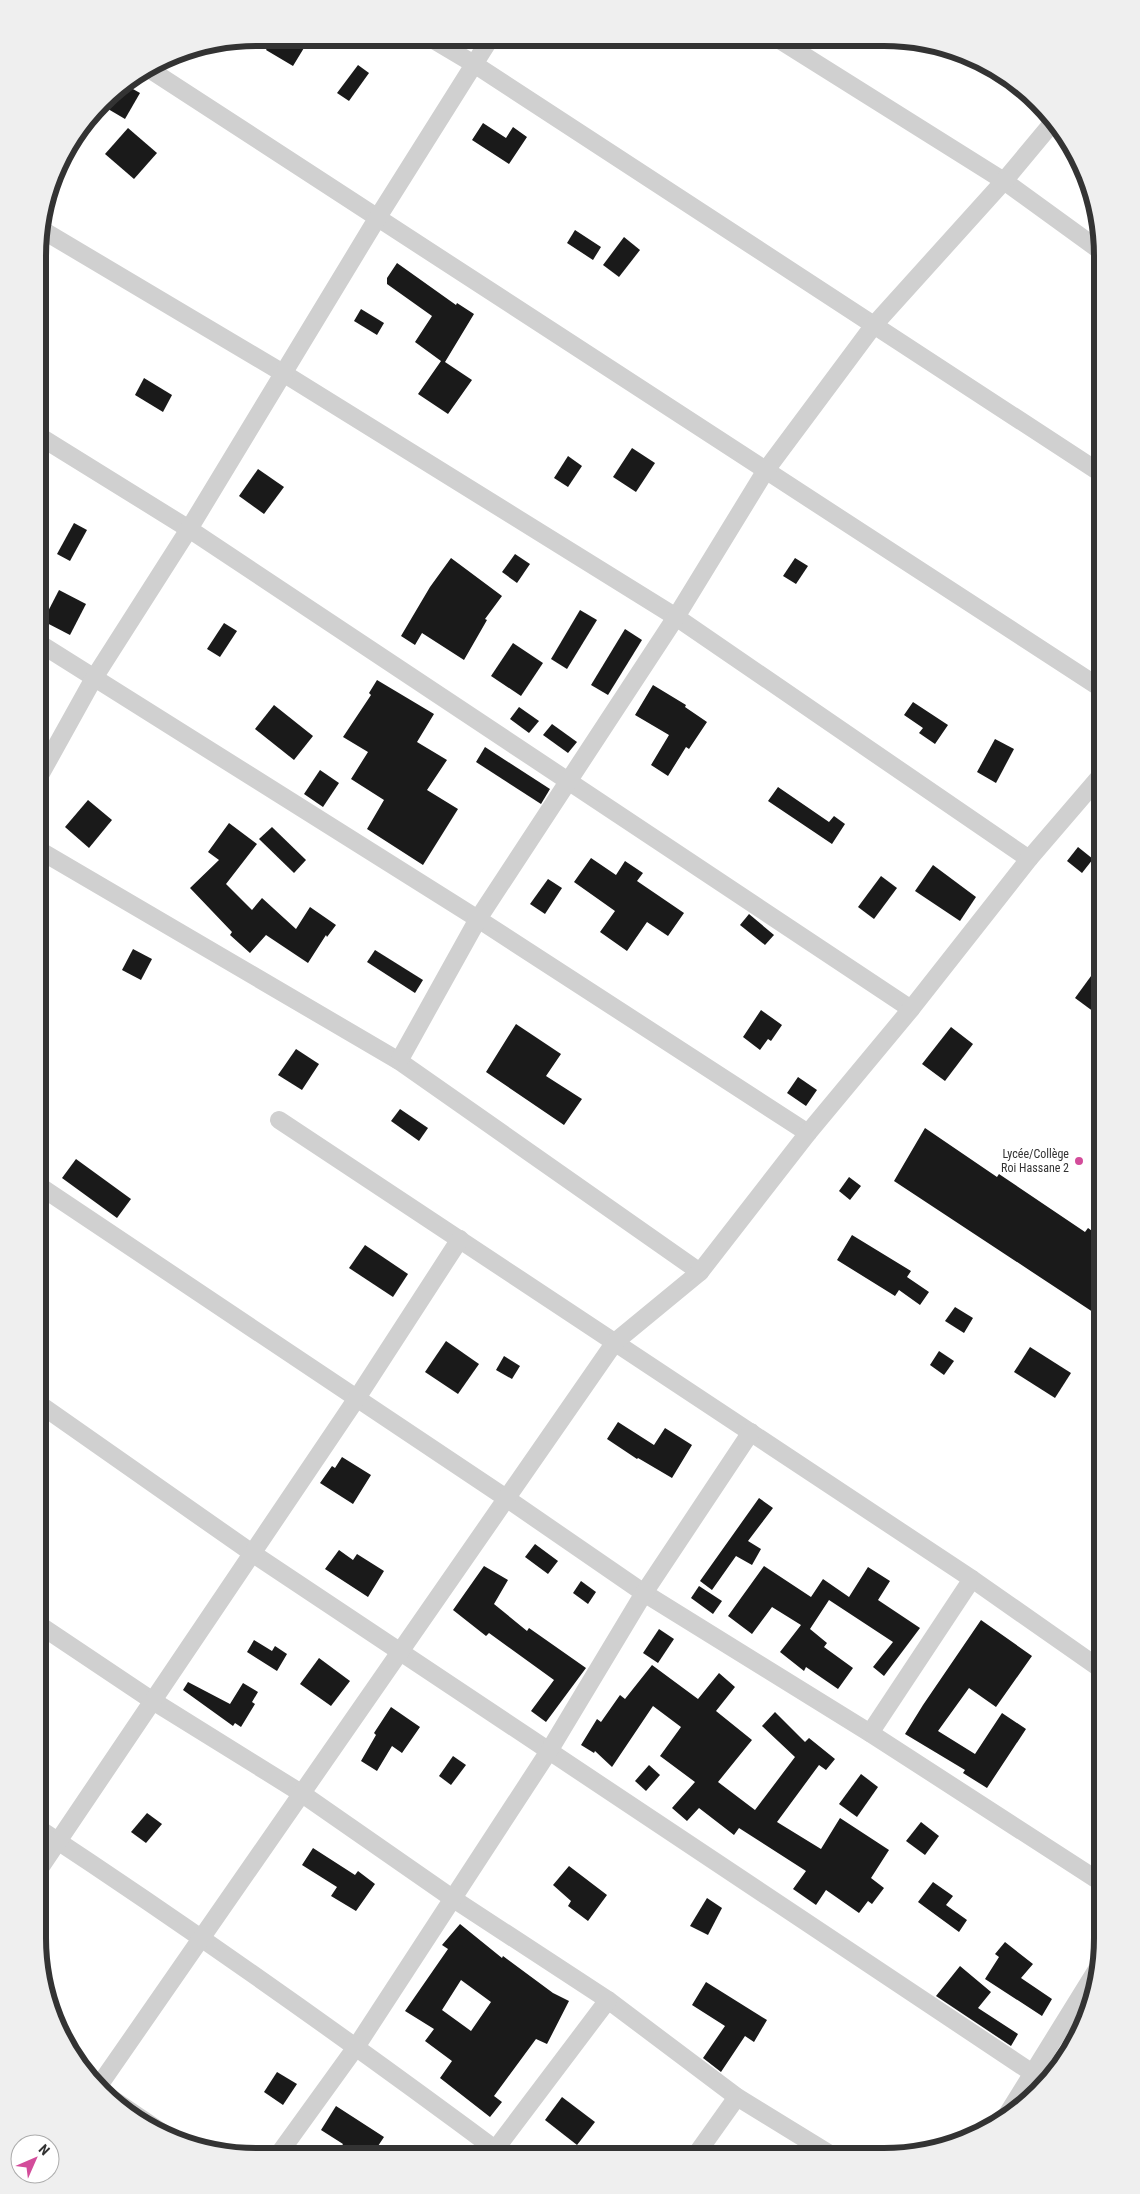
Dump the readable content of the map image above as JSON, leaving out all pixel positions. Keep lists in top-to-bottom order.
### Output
{
  "places": ["Lycée/Collège Roi Hassane 2"],
  "north": "top right"
}
